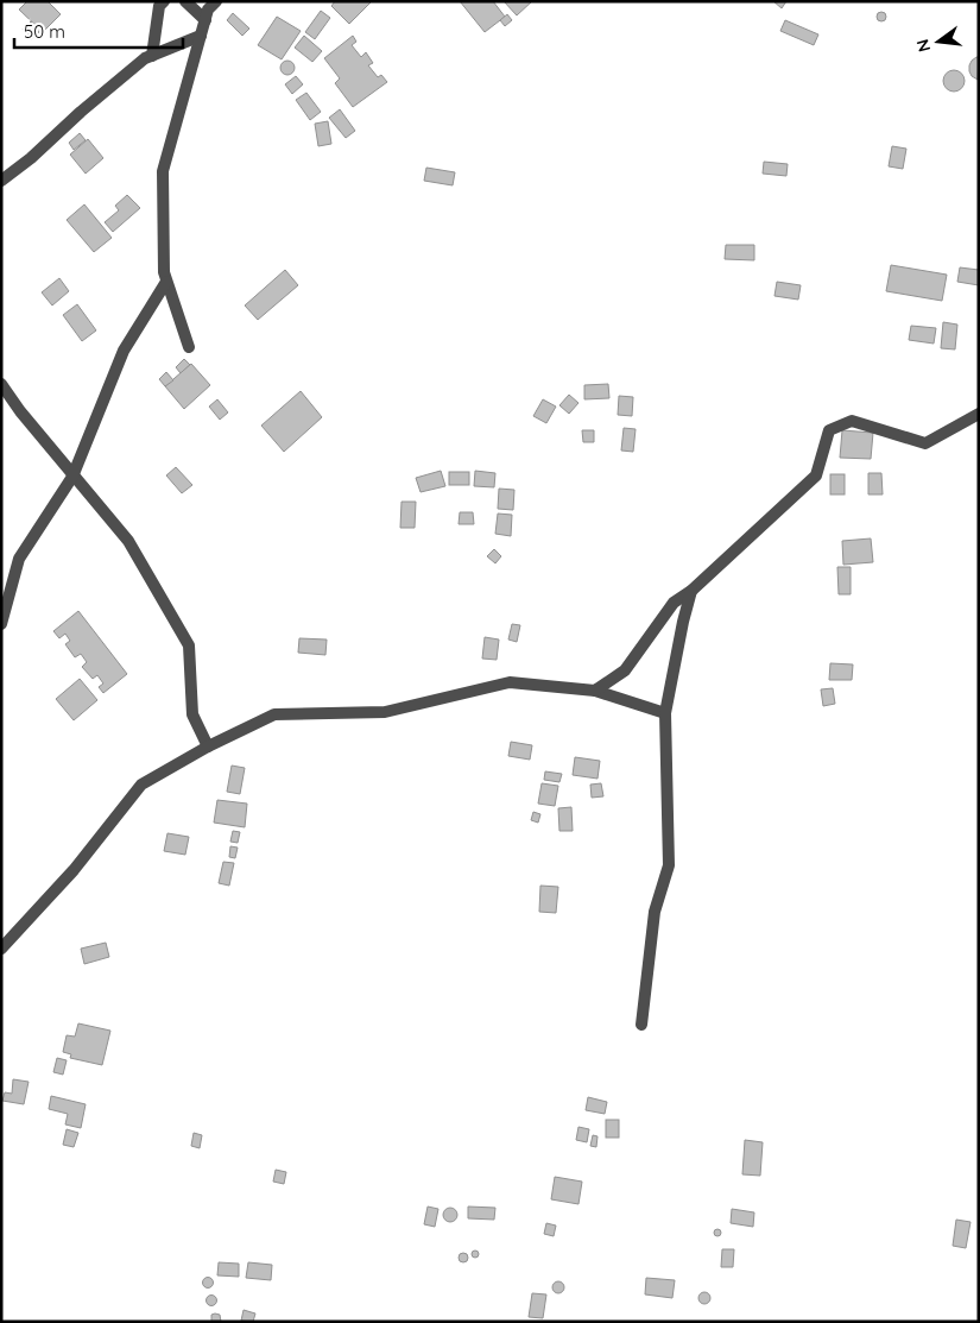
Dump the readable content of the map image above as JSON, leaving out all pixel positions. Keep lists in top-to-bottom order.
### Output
{
  "scale_bar": "50 m",
  "north": "left"
}
